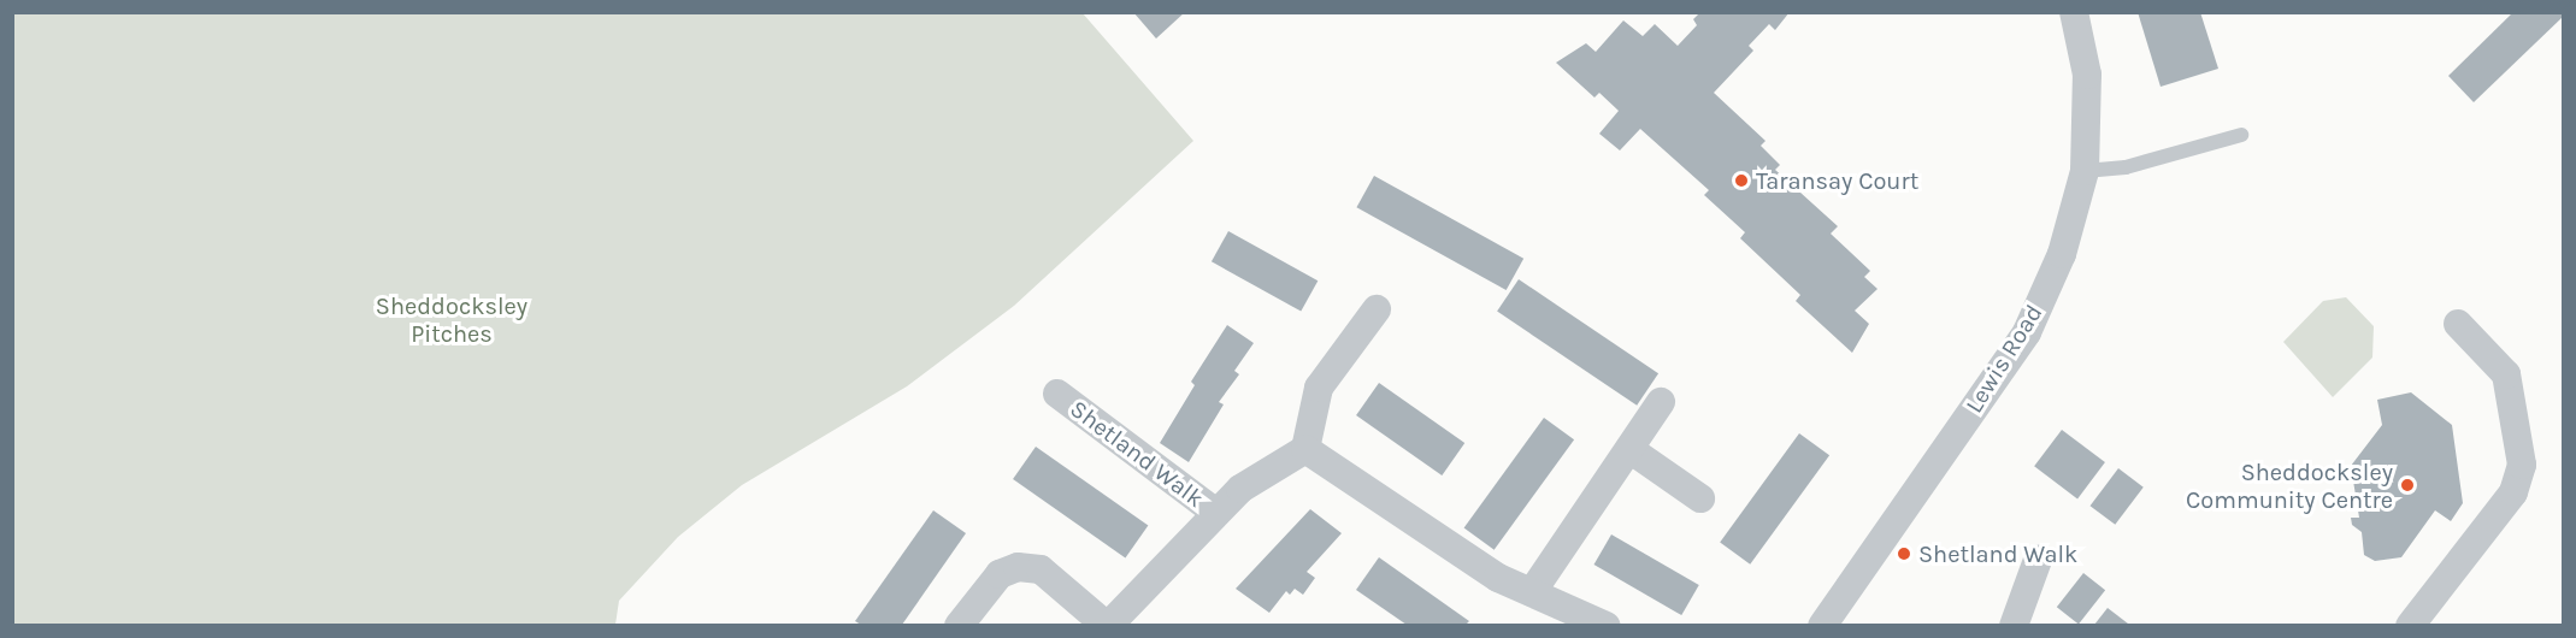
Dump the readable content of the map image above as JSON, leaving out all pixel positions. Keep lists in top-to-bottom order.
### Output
{
  "streets": {
    "street": ["Lewis Road", "Shetland Walk"]
  },
  "parks": ["Sheddocksley Pitches"],
  "places": ["Taransay Court", "Sheddocksley Community Centre", "Shetland Walk"]
}
